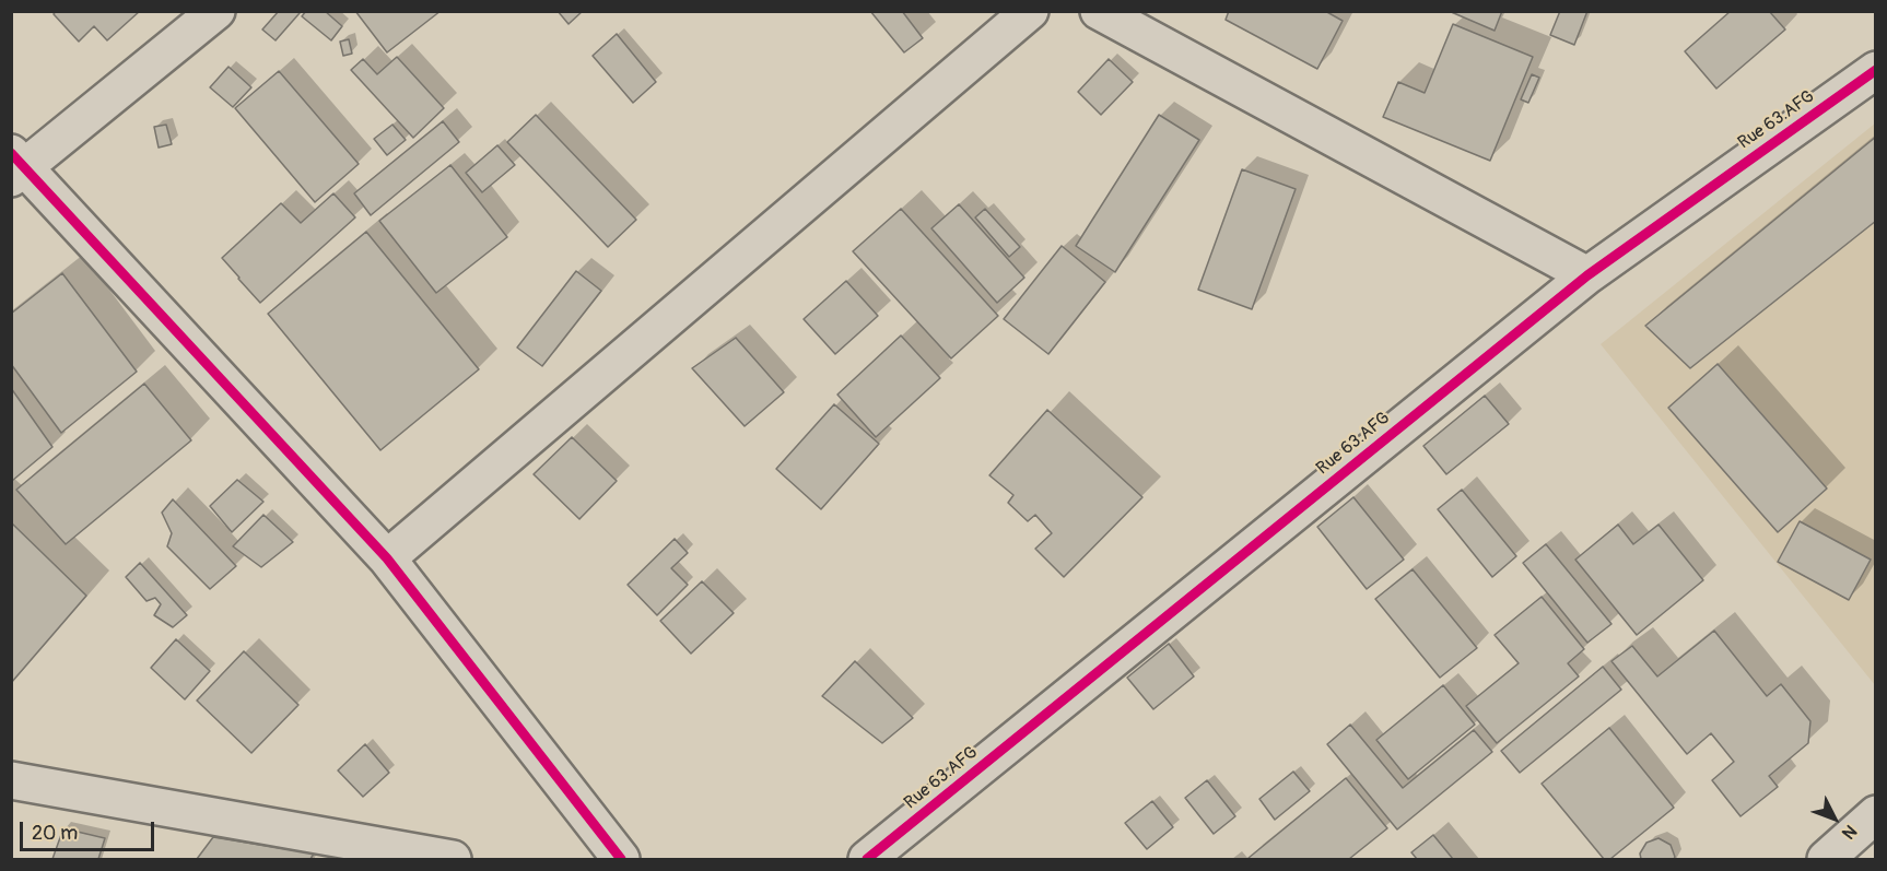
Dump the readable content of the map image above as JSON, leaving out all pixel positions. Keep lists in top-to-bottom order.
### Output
{
  "streets": {
    "street": ["Rue 63.AFG"]
  },
  "scale_bar": "20 m",
  "north": "bottom right"
}
